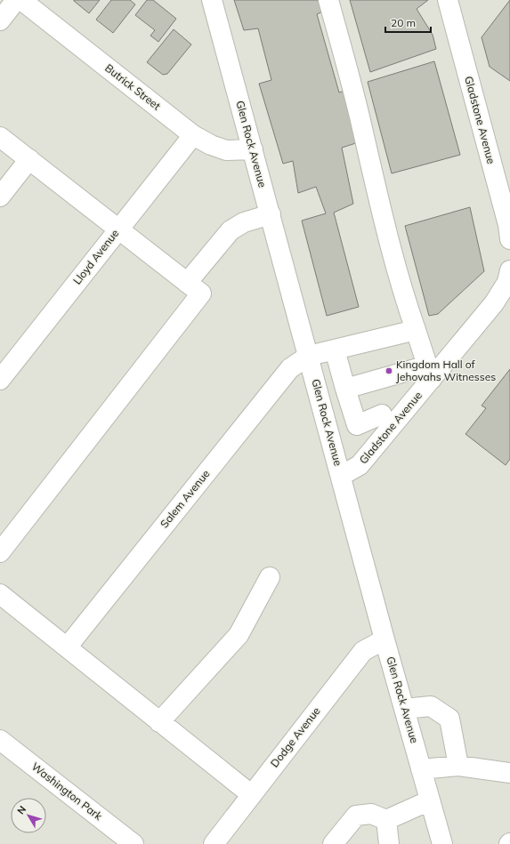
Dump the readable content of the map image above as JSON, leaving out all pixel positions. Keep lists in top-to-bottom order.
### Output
{
  "streets": {
    "street": [
      "Butrick Street",
      "Gladstone Avenue",
      "Glen Rock Avenue",
      "Lloyd Avenue",
      "Salem Avenue",
      "Dodge Avenue",
      "Washington Park"
    ]
  },
  "crossings": [
    ["Butrick Street", "Glen Rock Avenue"],
    ["Butrick Street", "Lloyd Avenue"],
    ["Gladstone Avenue", "Glen Rock Avenue"],
    ["Glen Rock Avenue", "Salem Avenue"],
    ["Glen Rock Avenue", "Dodge Avenue"]
  ],
  "places": ["Kingdom Hall of Jehovahs Witnesses"],
  "scale_bar": "20 m",
  "north": "top left"
}
